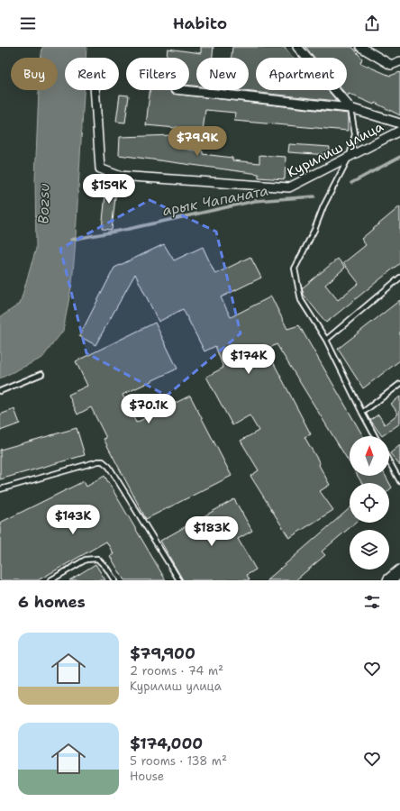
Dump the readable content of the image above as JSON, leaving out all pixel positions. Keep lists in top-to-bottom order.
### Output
{
  "streets": {
    "street": ["Курилиш улица"]
  },
  "water": ["арык Чапаната", "Bozsu"],
  "north": "top",
  "page": {
    "header": "Habito",
    "chip": [
      "Buy",
      "Rent",
      "Filters",
      "New",
      "Apartment"
    ],
    "price": [
      "$79.9K",
      "$159K",
      "$174K",
      "$70.1K",
      "$143K",
      "$183K"
    ],
    "heading": "6 homes",
    "list": [
      {
        "name": "$79,900",
        "note": "2 rooms · 74 m² · Курилиш улица"
      },
      {
        "name": "$174,000",
        "note": "5 rooms · 138 m² · House"
      }
    ]
  }
}
